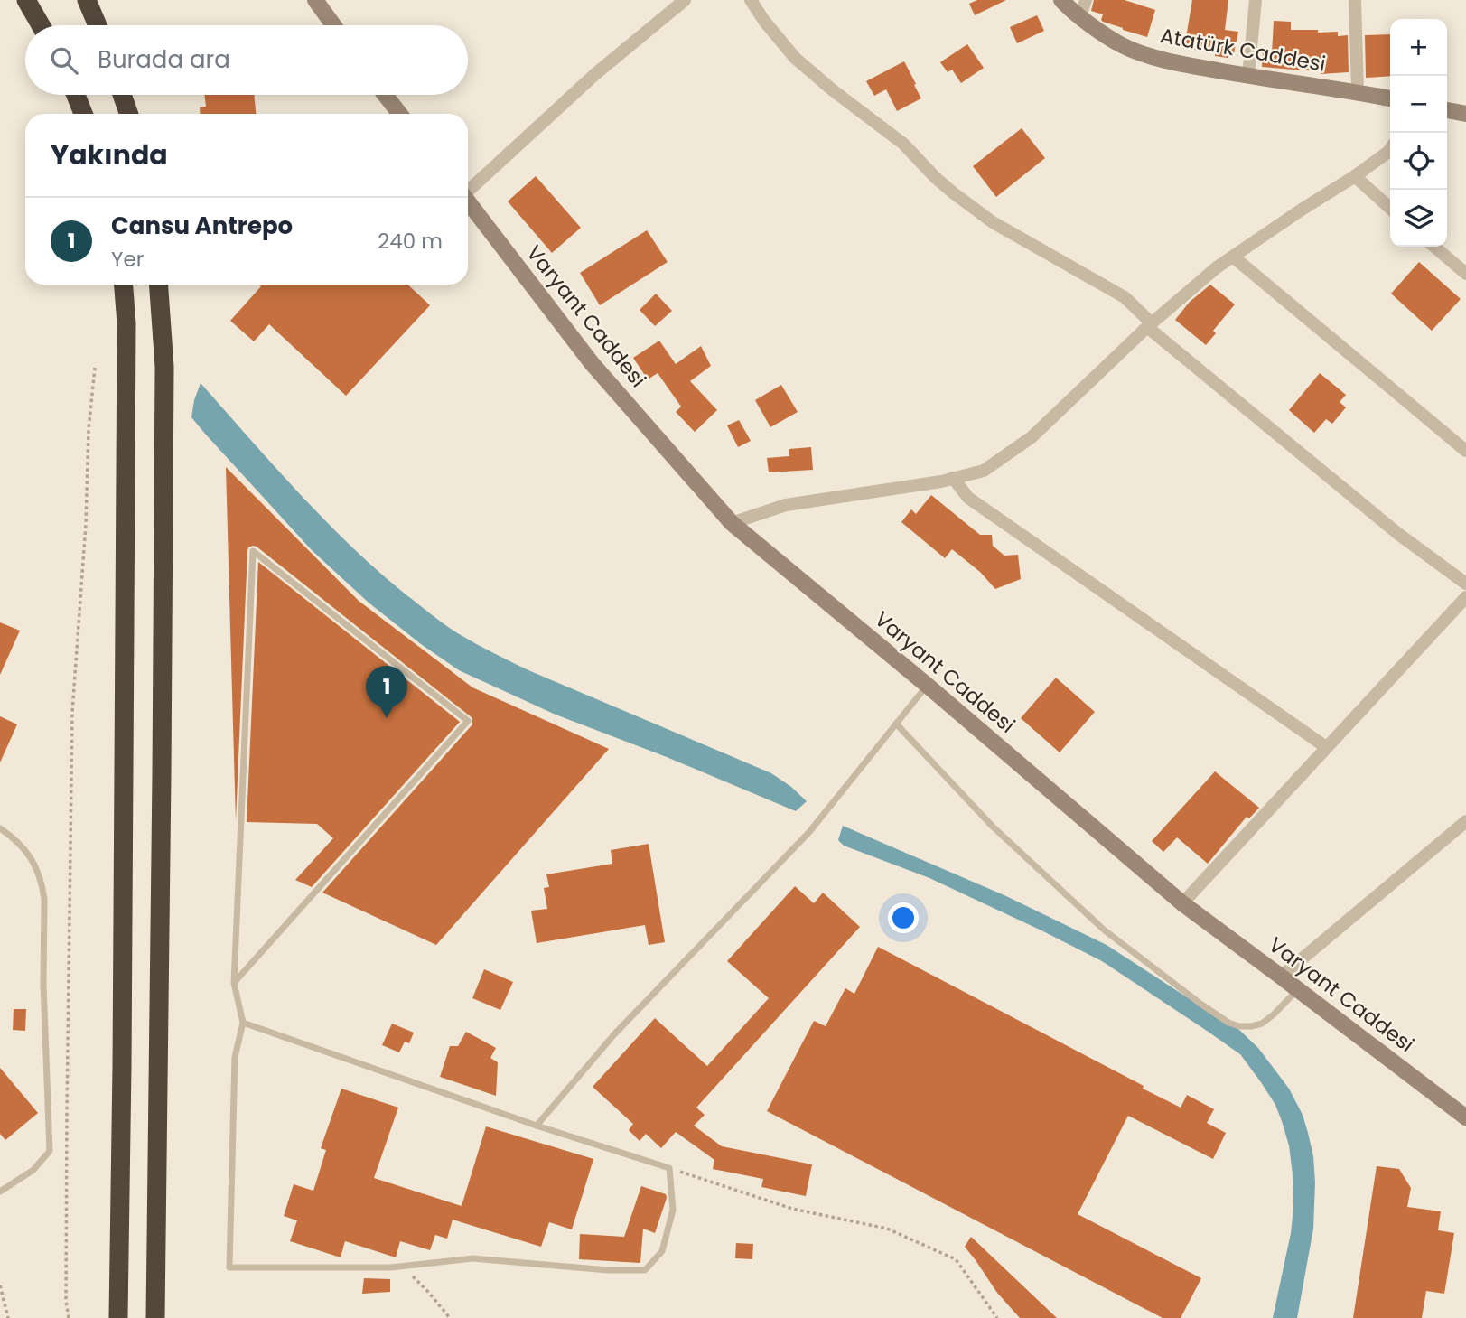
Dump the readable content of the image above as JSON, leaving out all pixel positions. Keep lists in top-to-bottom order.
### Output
{
  "streets": {
    "street": ["Atatürk Caddesi", "Varyant Caddesi"]
  },
  "page": {
    "map_buttons": ["+", "−"],
    "search": "Burada ara",
    "heading": "Yakında",
    "list": [
      {
        "mark": "1",
        "name": "Cansu Antrepo",
        "note": "Yer",
        "value": "240 m"
      }
    ],
    "pins": "1"
  }
}
